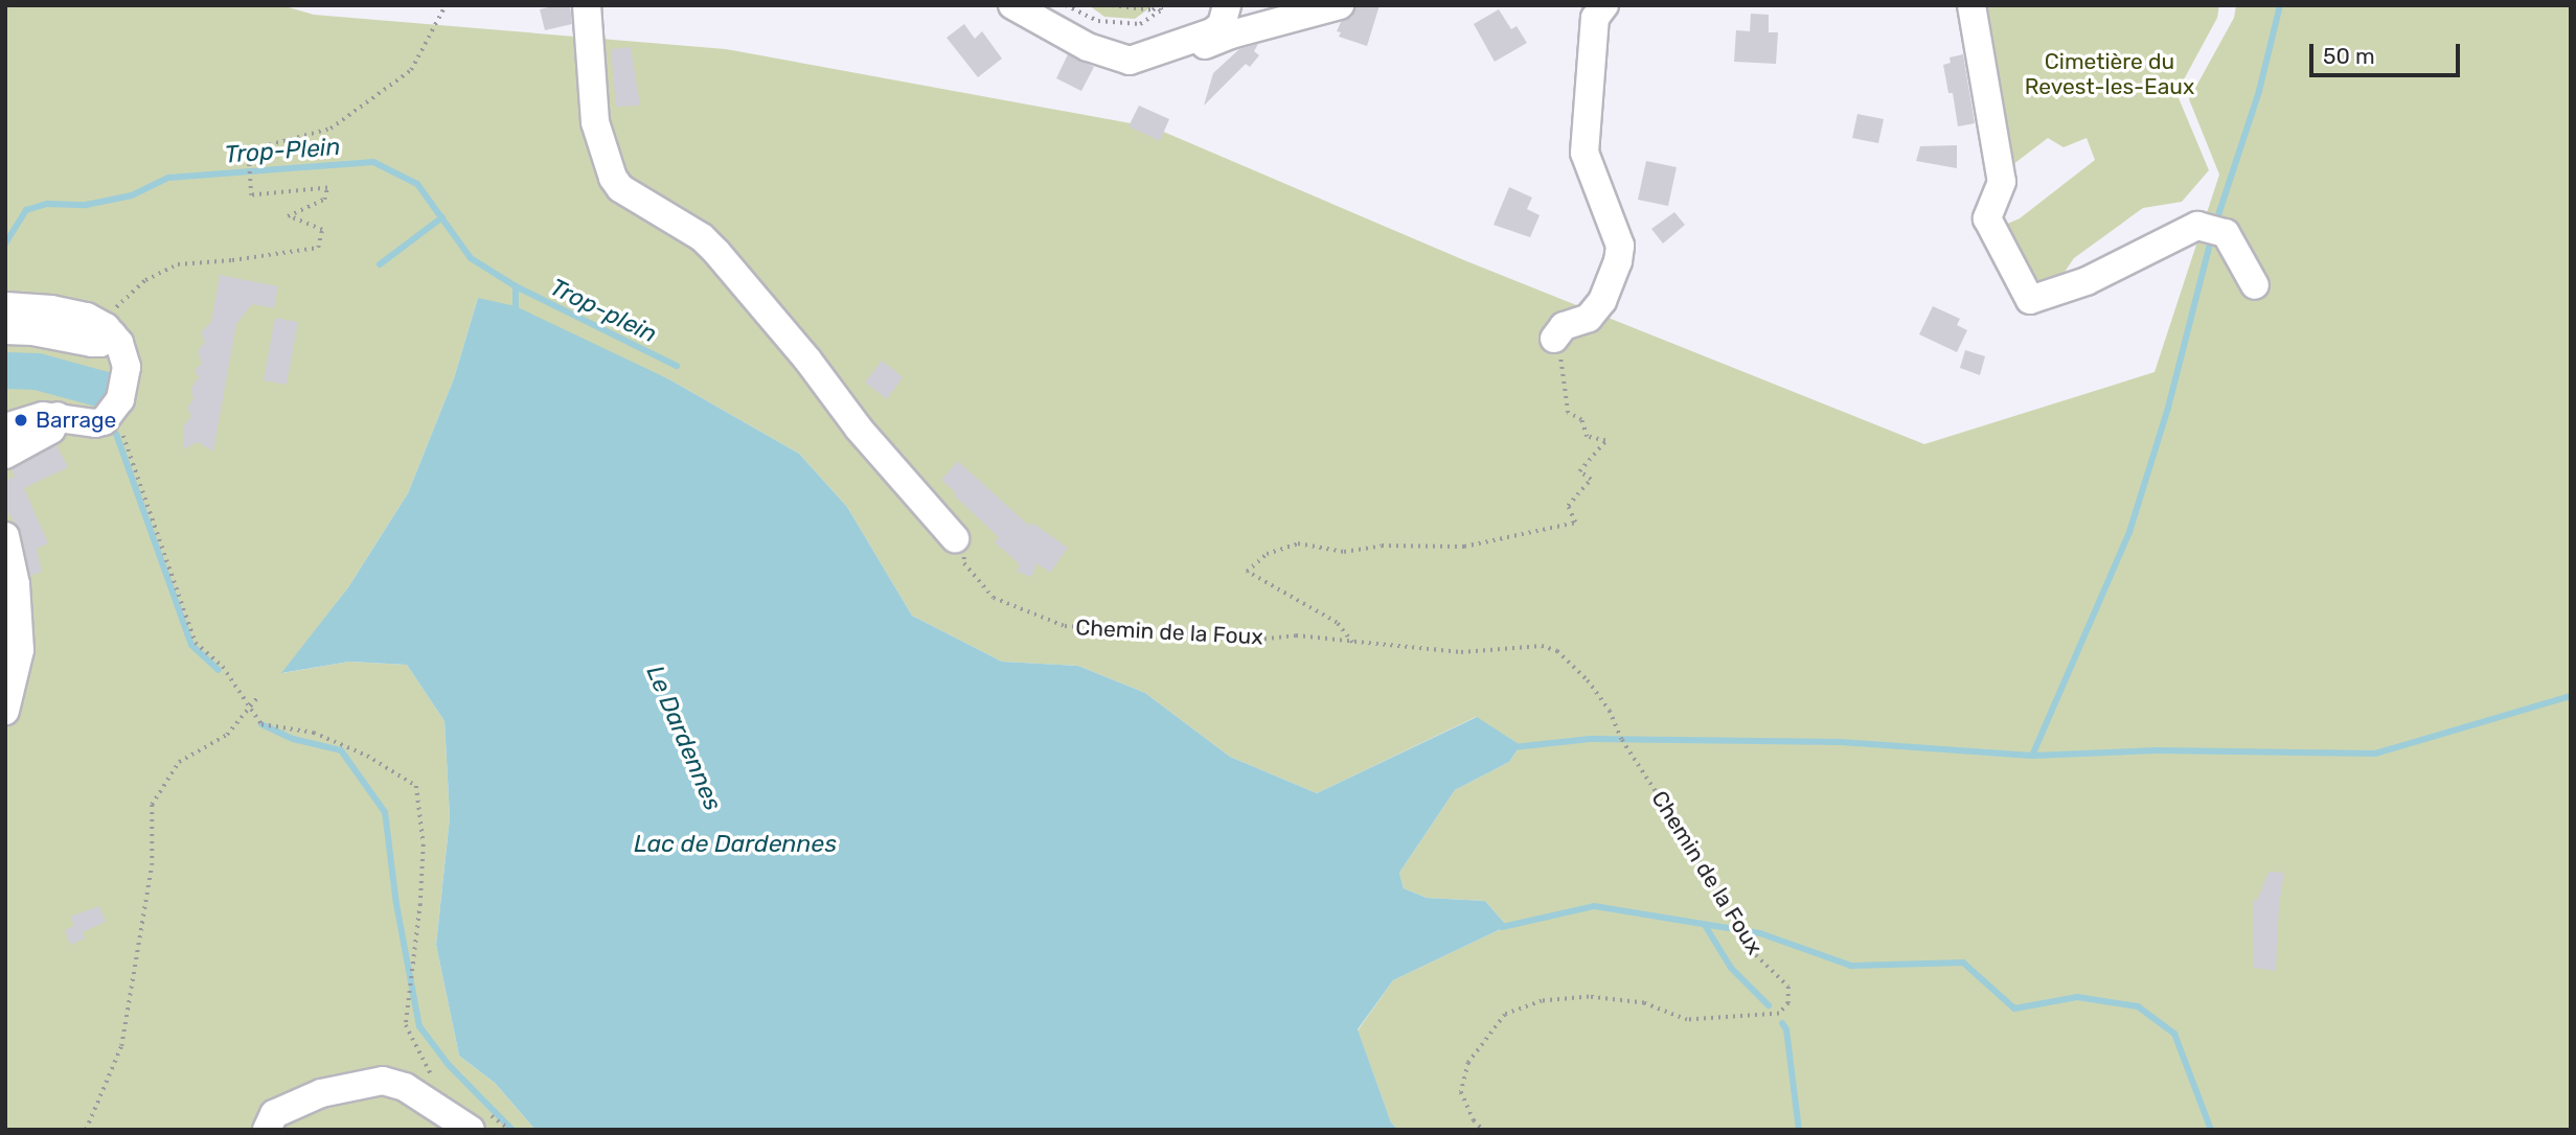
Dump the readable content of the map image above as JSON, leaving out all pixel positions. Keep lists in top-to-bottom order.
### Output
{
  "streets": {
    "path": ["Chemin de la Foux"]
  },
  "water": [
    "Trop-Plein",
    "Trop-plein",
    "Le Dardennes",
    "Lac de Dardennes"
  ],
  "parks": ["Cimetière du Revest-les-Eaux"],
  "places": ["Barrage"],
  "scale_bar": "50 m"
}
